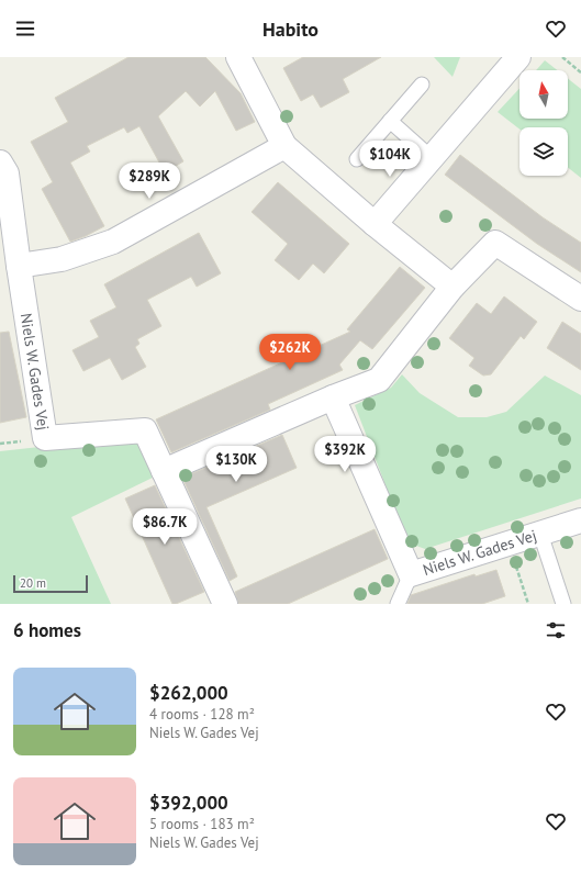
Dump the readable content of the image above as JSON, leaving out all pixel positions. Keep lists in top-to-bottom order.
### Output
{
  "streets": {
    "street": ["Niels W. Gades Vej"]
  },
  "scale_bar": "20 m",
  "north": "top",
  "page": {
    "header": "Habito",
    "price": [
      "$104K",
      "$289K",
      "$262K",
      "$392K",
      "$130K",
      "$86.7K"
    ],
    "scale": "20 m",
    "heading": "6 homes",
    "list": [
      {
        "name": "$262,000",
        "note": "4 rooms · 128 m² · Niels W. Gades Vej"
      },
      {
        "name": "$392,000",
        "note": "5 rooms · 183 m² · Niels W. Gades Vej"
      }
    ]
  }
}
